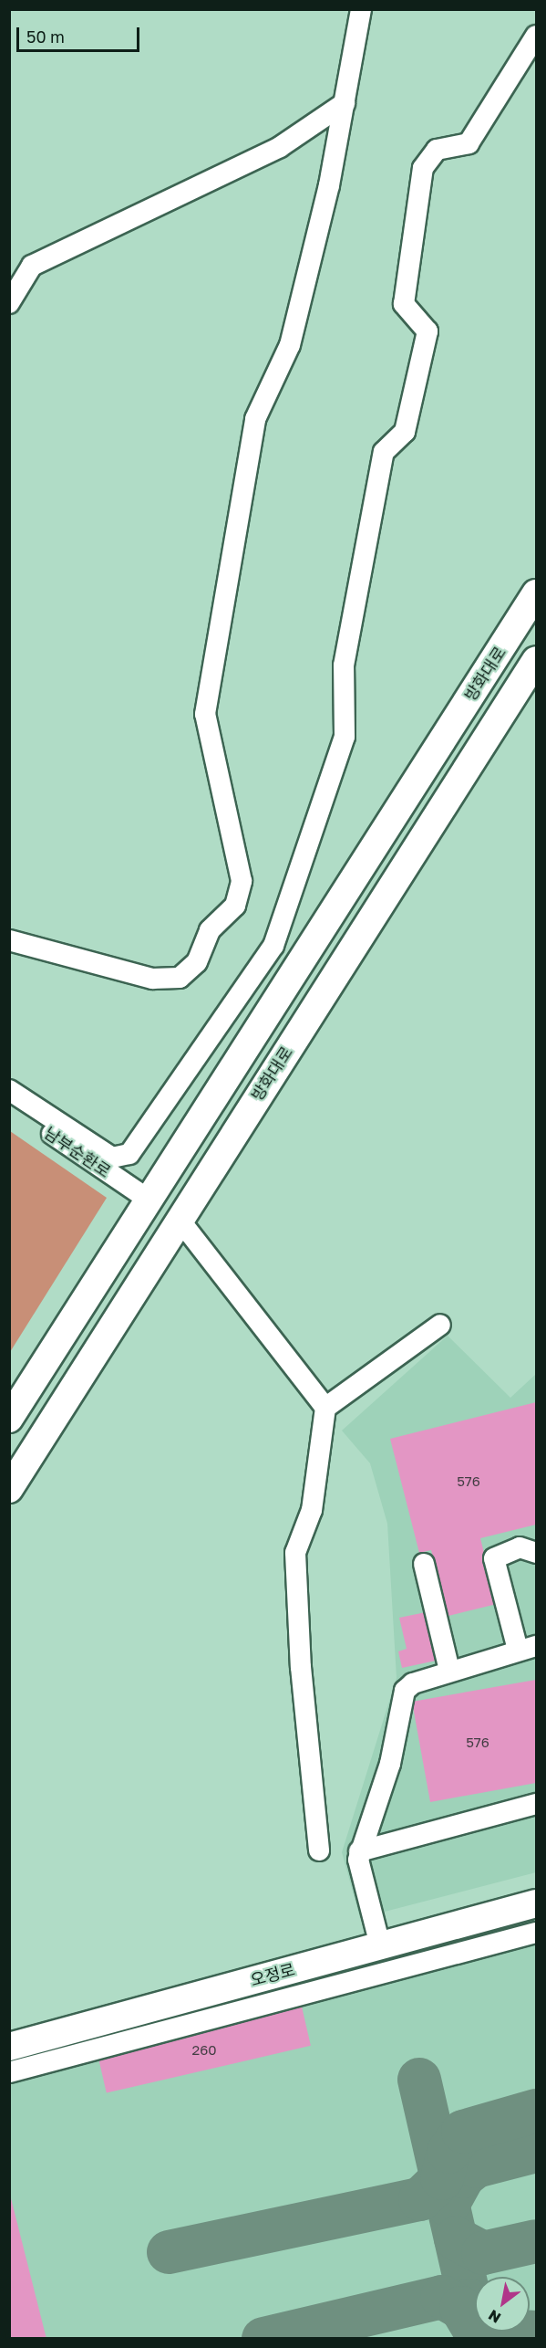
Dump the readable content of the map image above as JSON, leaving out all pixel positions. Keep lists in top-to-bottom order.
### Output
{
  "streets": {
    "main road": ["방화대로", "오정로"],
    "street": ["남부순환로"]
  },
  "crossings": [
    ["방화대로", "남부순환로"]
  ],
  "house_numbers": ["576", "576", "260"],
  "scale_bar": "50 m",
  "north": "bottom left"
}
